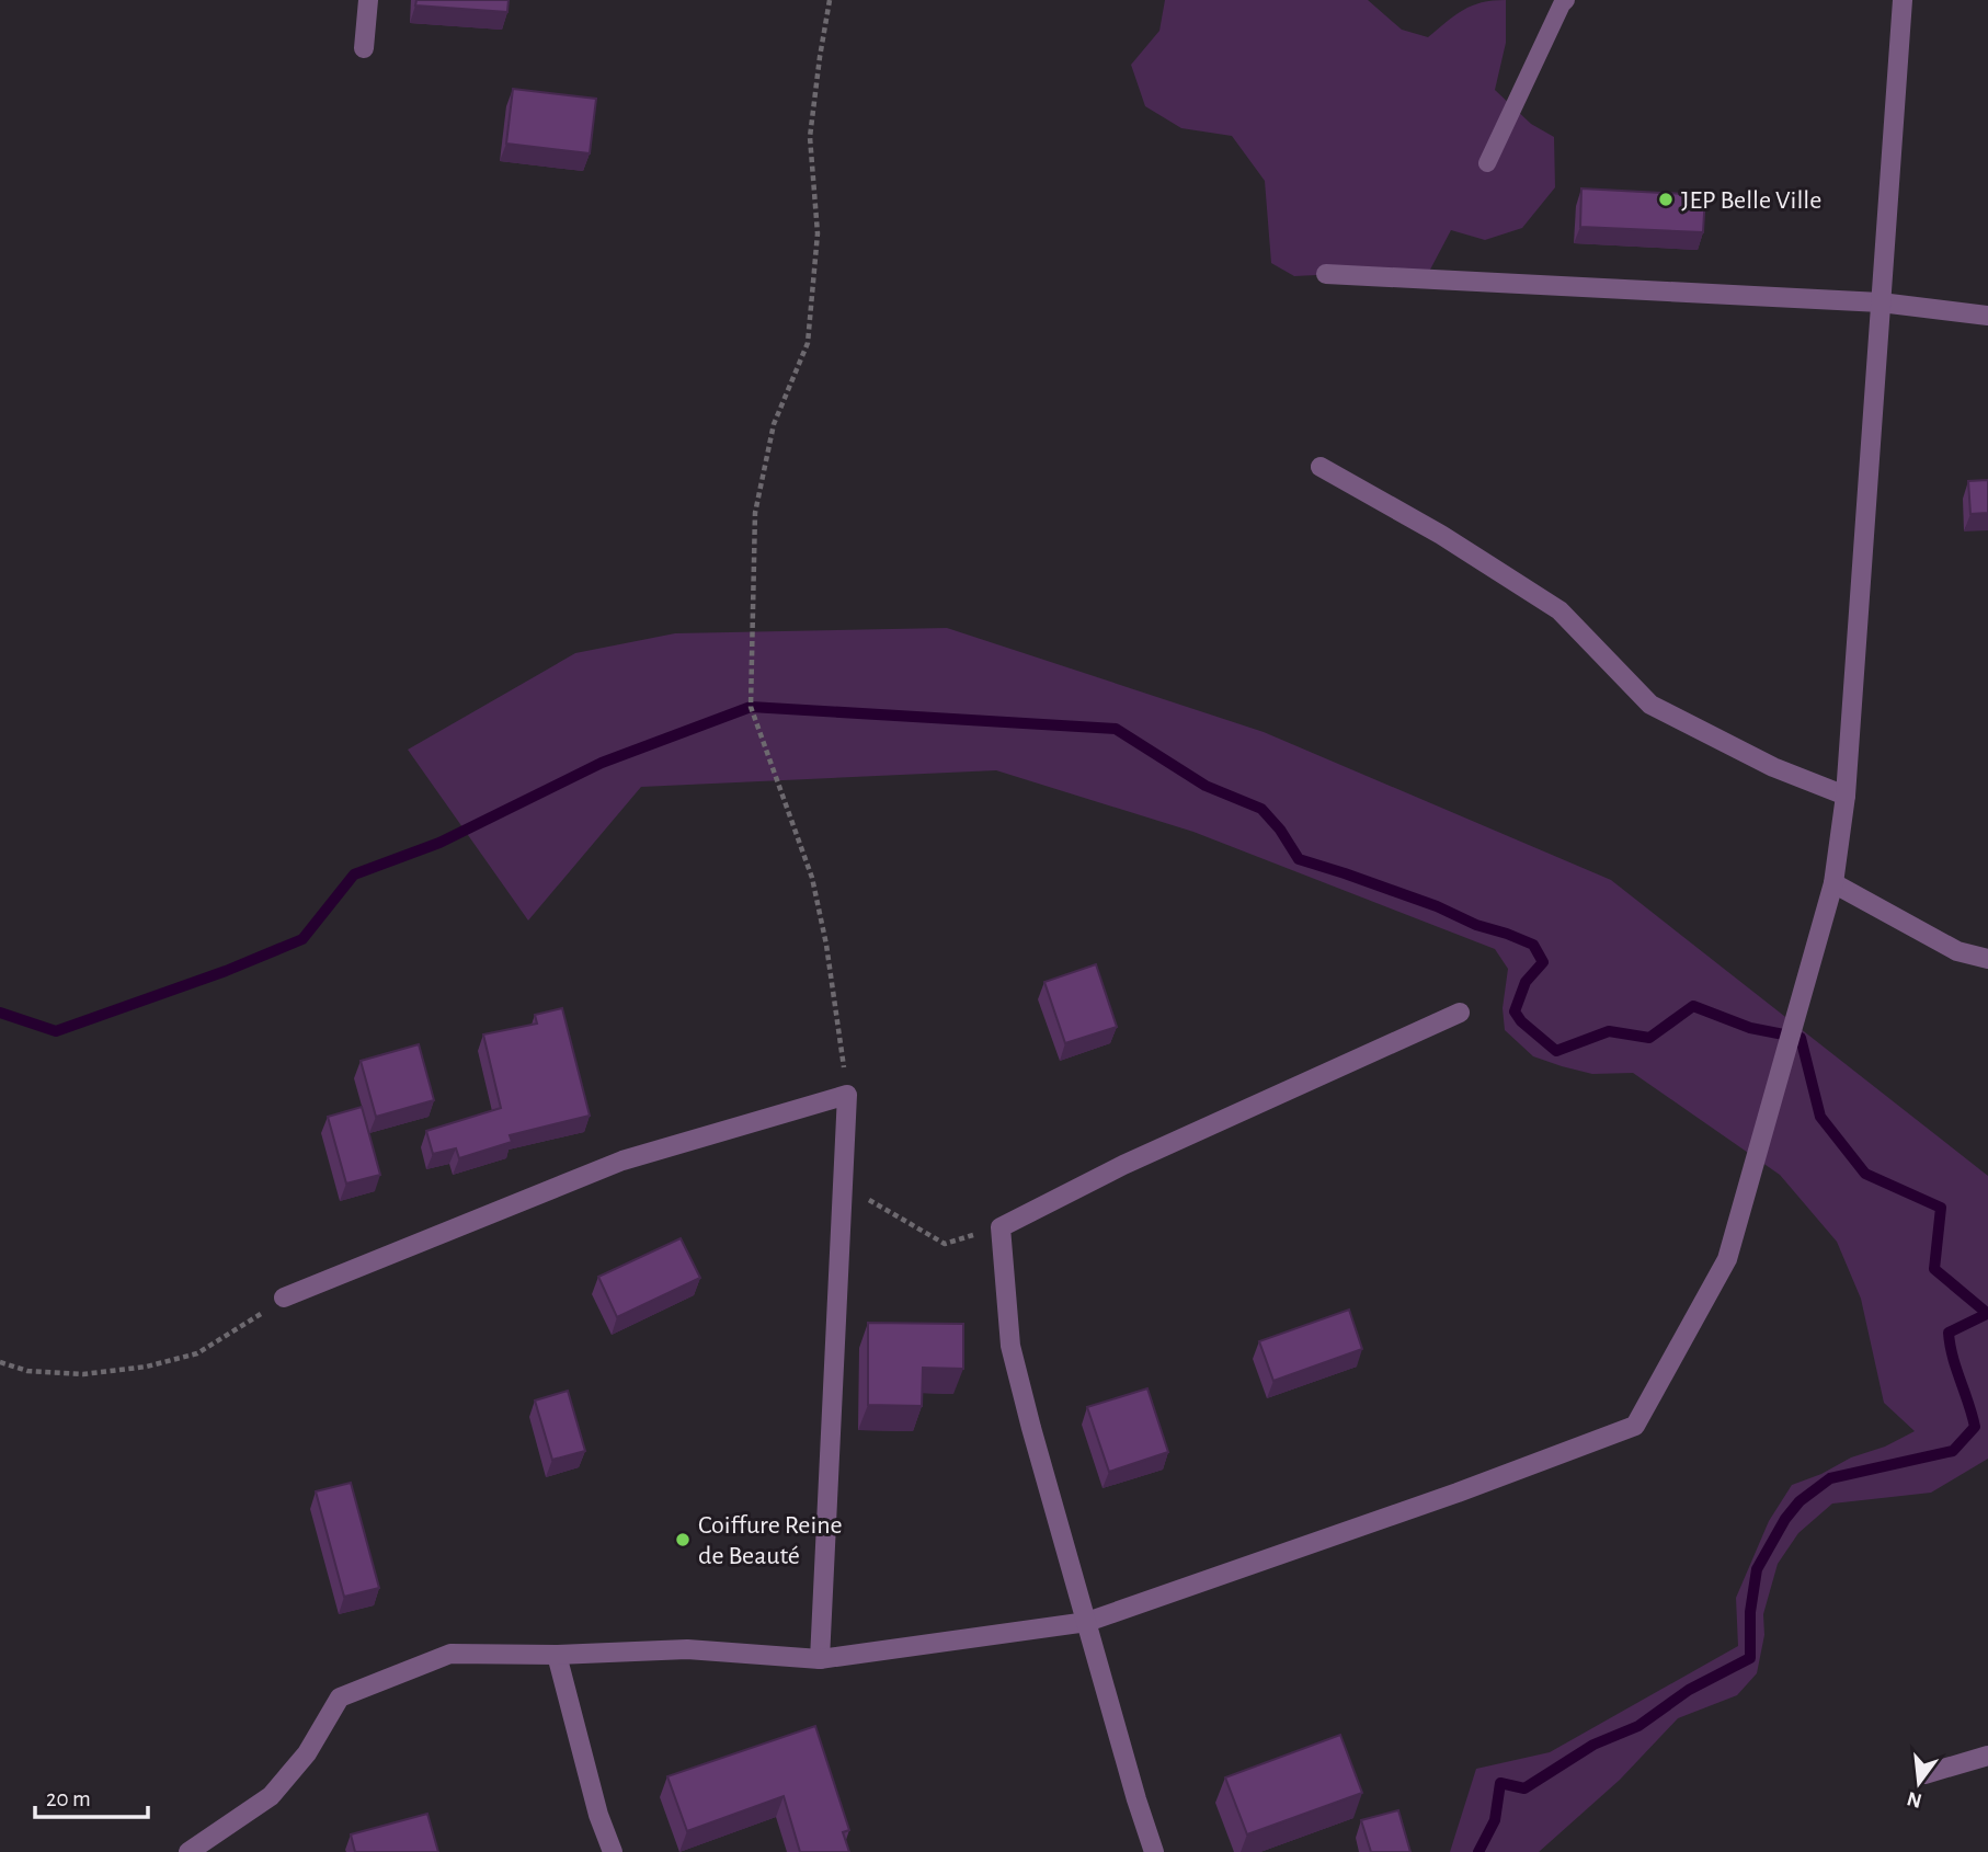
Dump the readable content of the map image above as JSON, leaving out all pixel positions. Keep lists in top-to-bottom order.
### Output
{
  "places": ["JEP Belle Ville", "Coiffure Reine de Beauté"],
  "scale_bar": "20 m",
  "north": "bottom"
}
